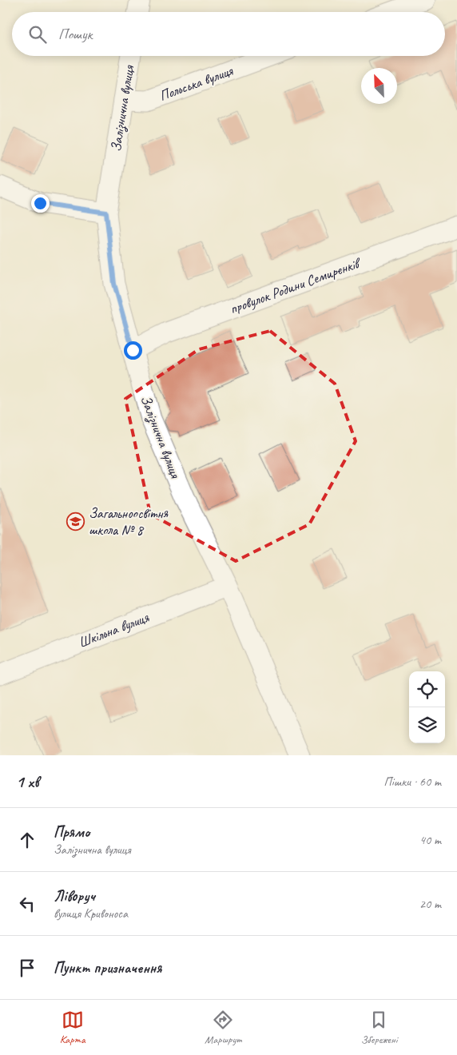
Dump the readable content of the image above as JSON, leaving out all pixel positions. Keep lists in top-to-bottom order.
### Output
{
  "streets": {
    "street": [
      "Польська вулиця",
      "Залізнична вулиця",
      "провулок Родини Семиренків",
      "Шкільна вулиця"
    ]
  },
  "crossings": [
    ["Польська вулиця", "Залізнична вулиця"],
    ["Залізнична вулиця", "провулок Родини Семиренків"],
    ["Залізнична вулиця", "Шкільна вулиця"]
  ],
  "places": {
    "school or university": ["Загальноосвітня школа № 8"]
  },
  "north": "top left",
  "page": {
    "search": "Пошук",
    "heading": ["1 хв", "Пішки · 60 m"],
    "list": [
      ["Прямо", "Залізнична вулиця", "40 m"],
      ["Ліворуч", "вулиця Кривоноса", "20 m"],
      "Пункт призначення"
    ],
    "nav": ["Карта", "Маршрут", "Збережені"]
  }
}
